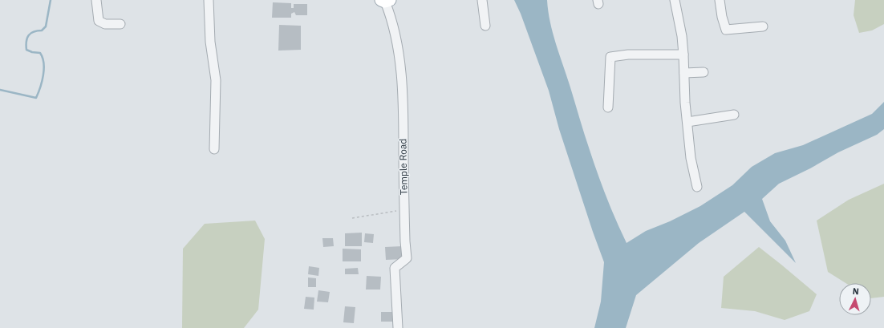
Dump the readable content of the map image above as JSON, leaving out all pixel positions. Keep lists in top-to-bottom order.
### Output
{
  "streets": {
    "street": ["Temple Road"]
  },
  "north": "top"
}
